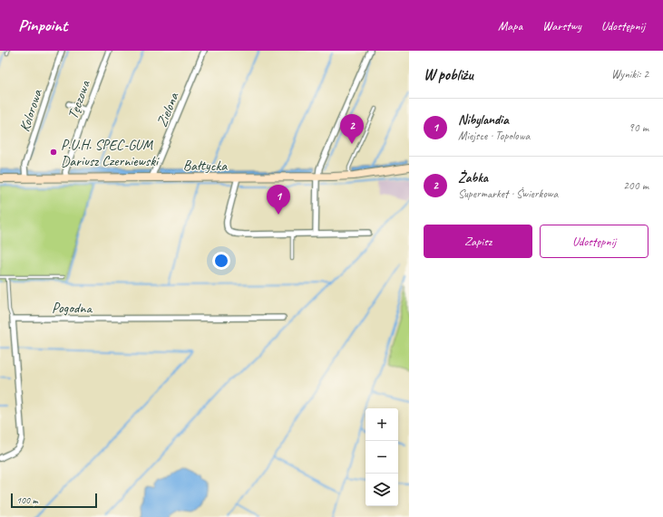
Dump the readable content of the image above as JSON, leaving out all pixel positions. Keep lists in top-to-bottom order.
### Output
{
  "streets": {
    "main road": ["Bałtycka"],
    "street": [
      "Tęczowa",
      "Zielona",
      "Kolorowa",
      "Pogodna"
    ]
  },
  "crossings": [
    ["Tęczowa", "Bałtycka"],
    ["Zielona", "Bałtycka"],
    ["Kolorowa", "Bałtycka"]
  ],
  "places": ["P.U.H. SPEC-GUM Dariusz Czerniewski"],
  "scale_bar": "100 m",
  "page": {
    "header": "Pinpoint",
    "nav": ["Mapa", "Warstwy", "Udostępnij"],
    "heading": ["W pobliżu", "Wyniki: 2"],
    "list": [
      {
        "mark": "1",
        "name": "Nibylandia",
        "note": "Miejsce · Topolowa",
        "value": "90 m"
      },
      {
        "mark": "2",
        "name": "Żabka",
        "note": "Supermarket · Świerkowa",
        "value": "200 m"
      }
    ],
    "pins": ["2", "1"],
    "buttons": ["Zapisz", "Udostępnij"],
    "map_buttons": ["+", "−"],
    "scale": "100 m"
  }
}
